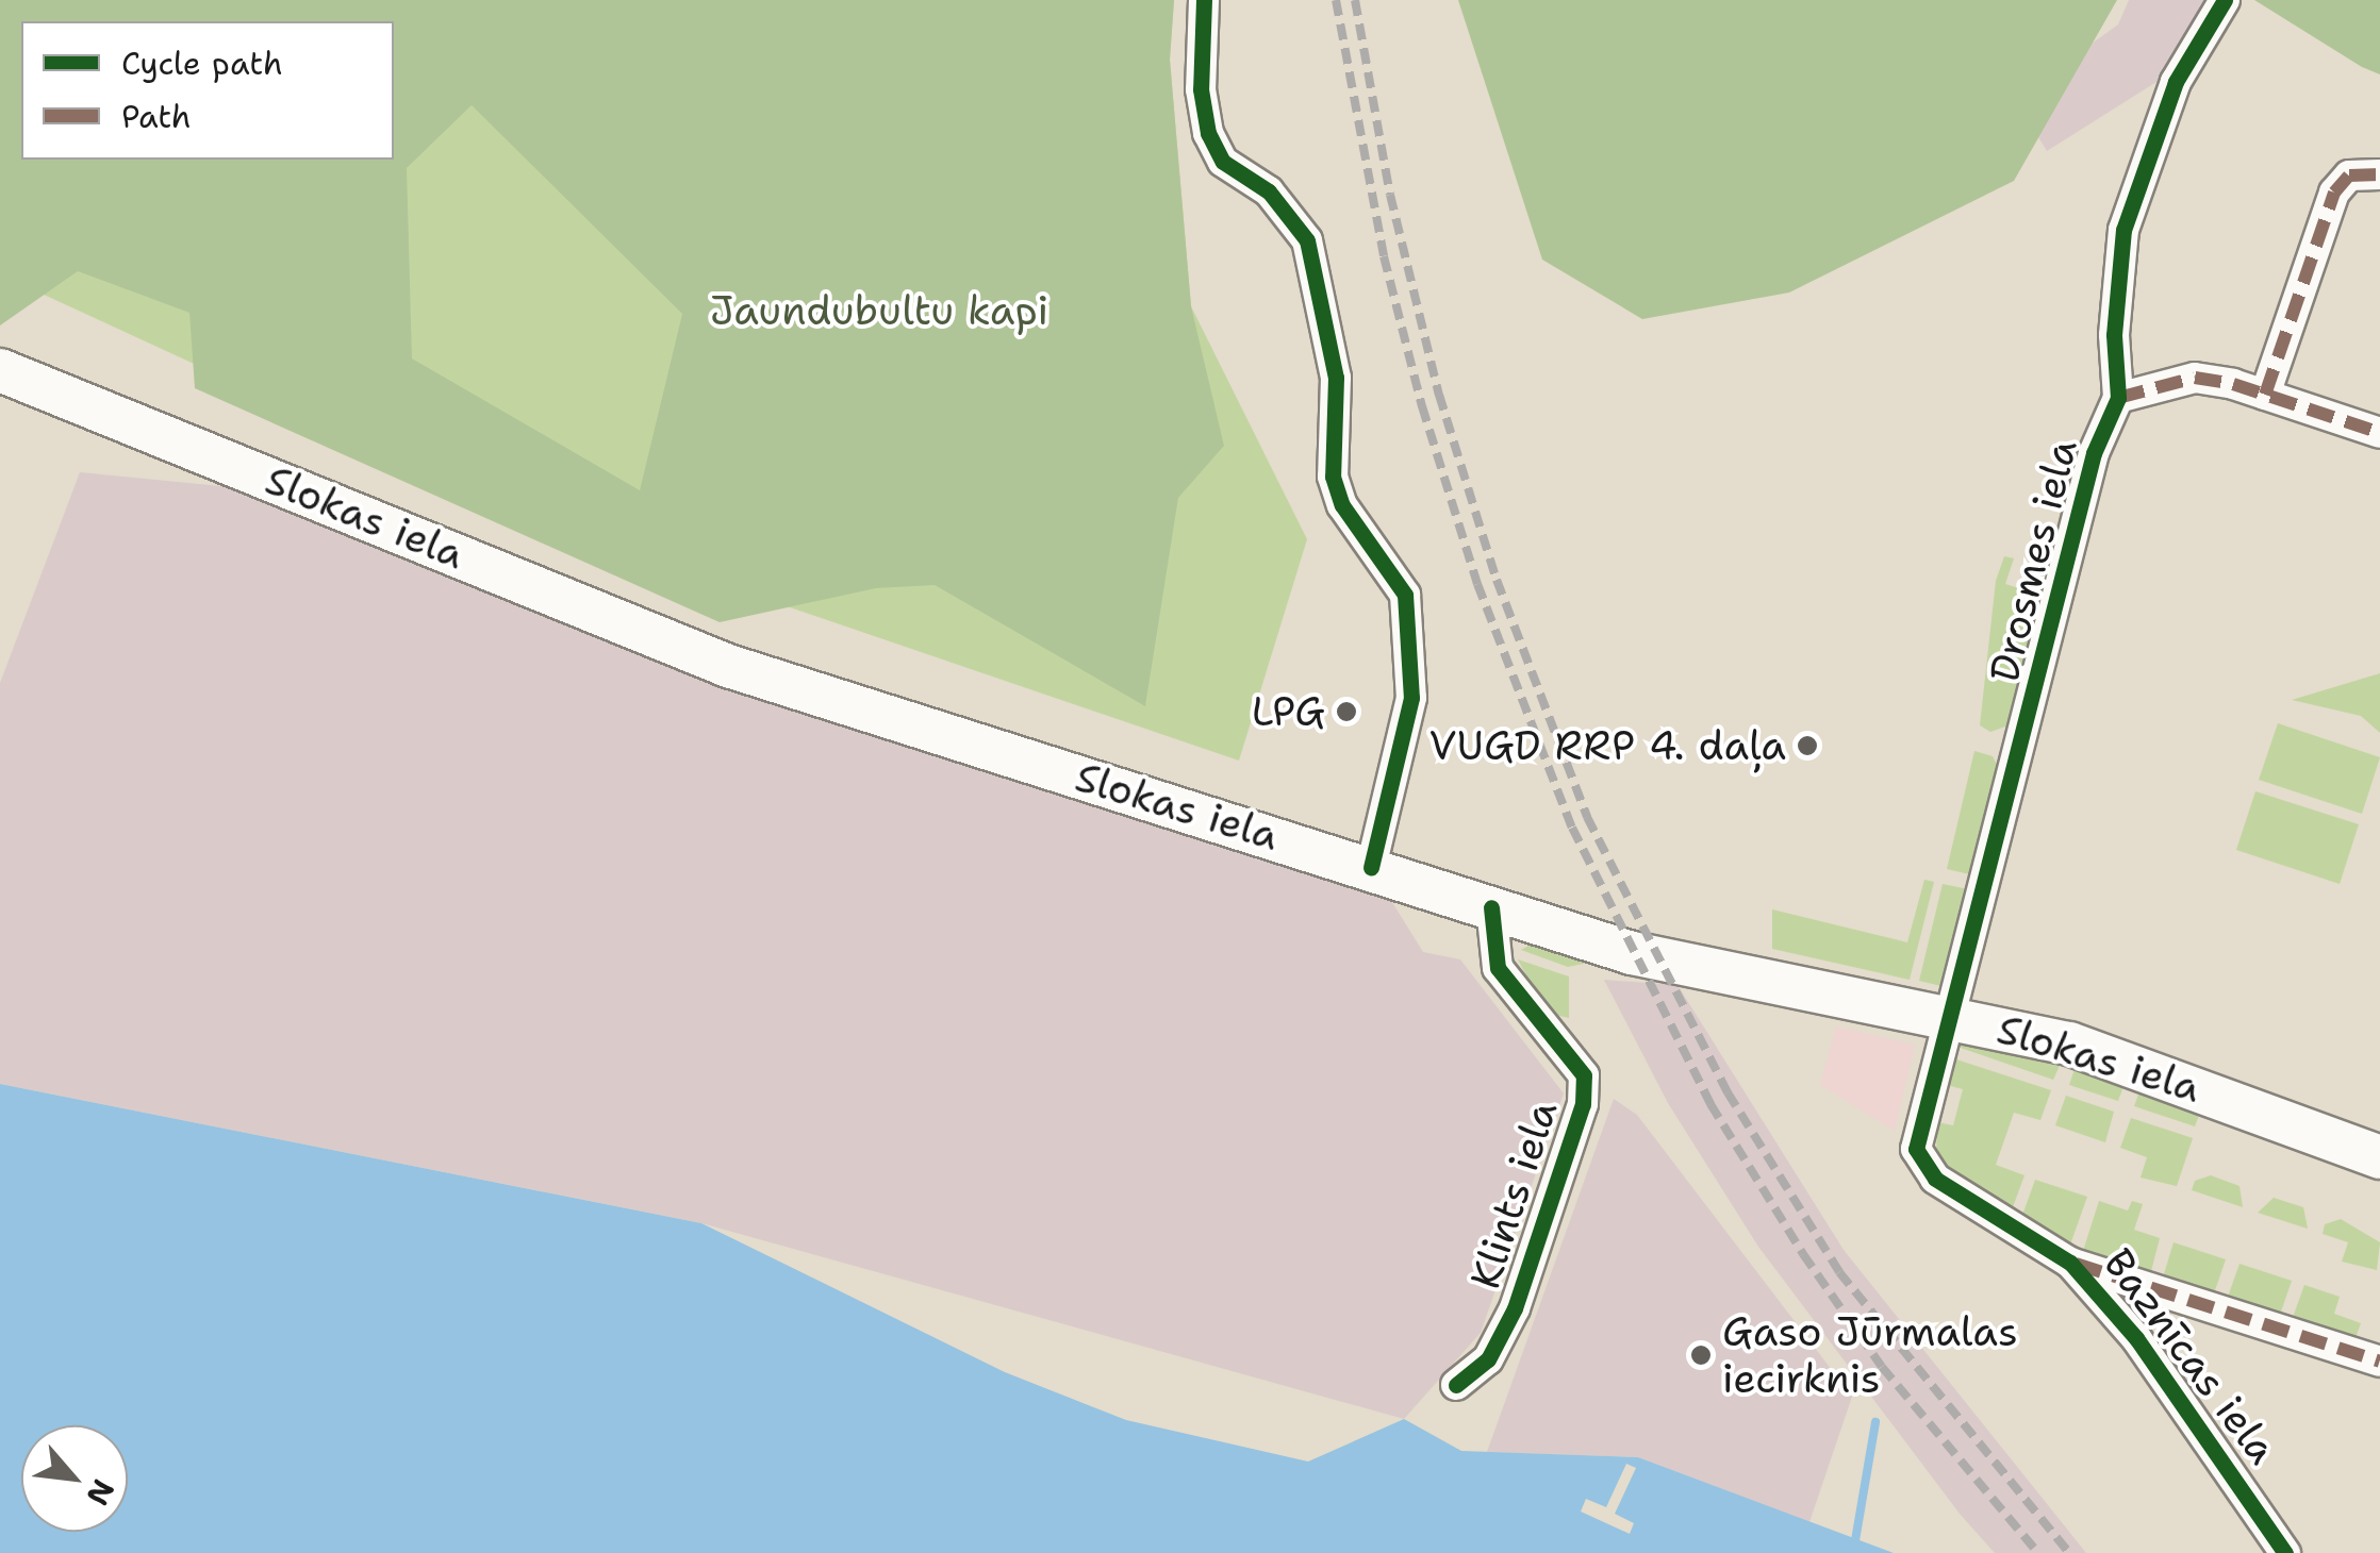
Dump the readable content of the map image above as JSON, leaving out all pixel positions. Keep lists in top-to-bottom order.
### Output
{
  "streets": {
    "main road": ["Slokas iela"],
    "street": ["Drosmes iela", "Klints iela", "Baznīcas iela"]
  },
  "crossings": [
    ["Slokas iela", "Drosmes iela"],
    ["Slokas iela", "Klints iela"],
    ["Drosmes iela", "Baznīcas iela"]
  ],
  "parks": ["Jaundubultu kapi"],
  "places": ["LPG", "VUGD RRP 4. daļa", "Gaso Jūrmalas iecirknis"],
  "legend": ["Cycle path", "Path"],
  "north": "bottom right"
}
